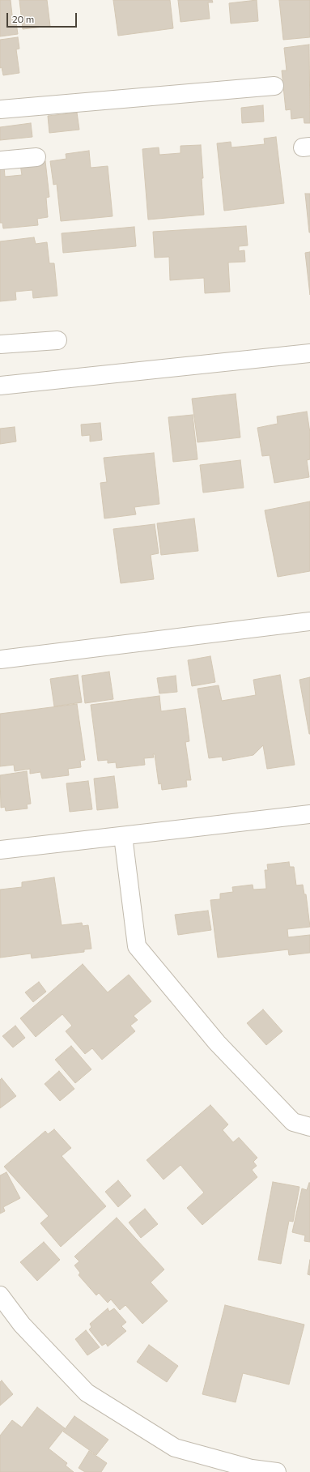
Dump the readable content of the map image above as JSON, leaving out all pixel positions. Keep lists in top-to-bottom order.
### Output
{
  "scale_bar": "20 m"
}
